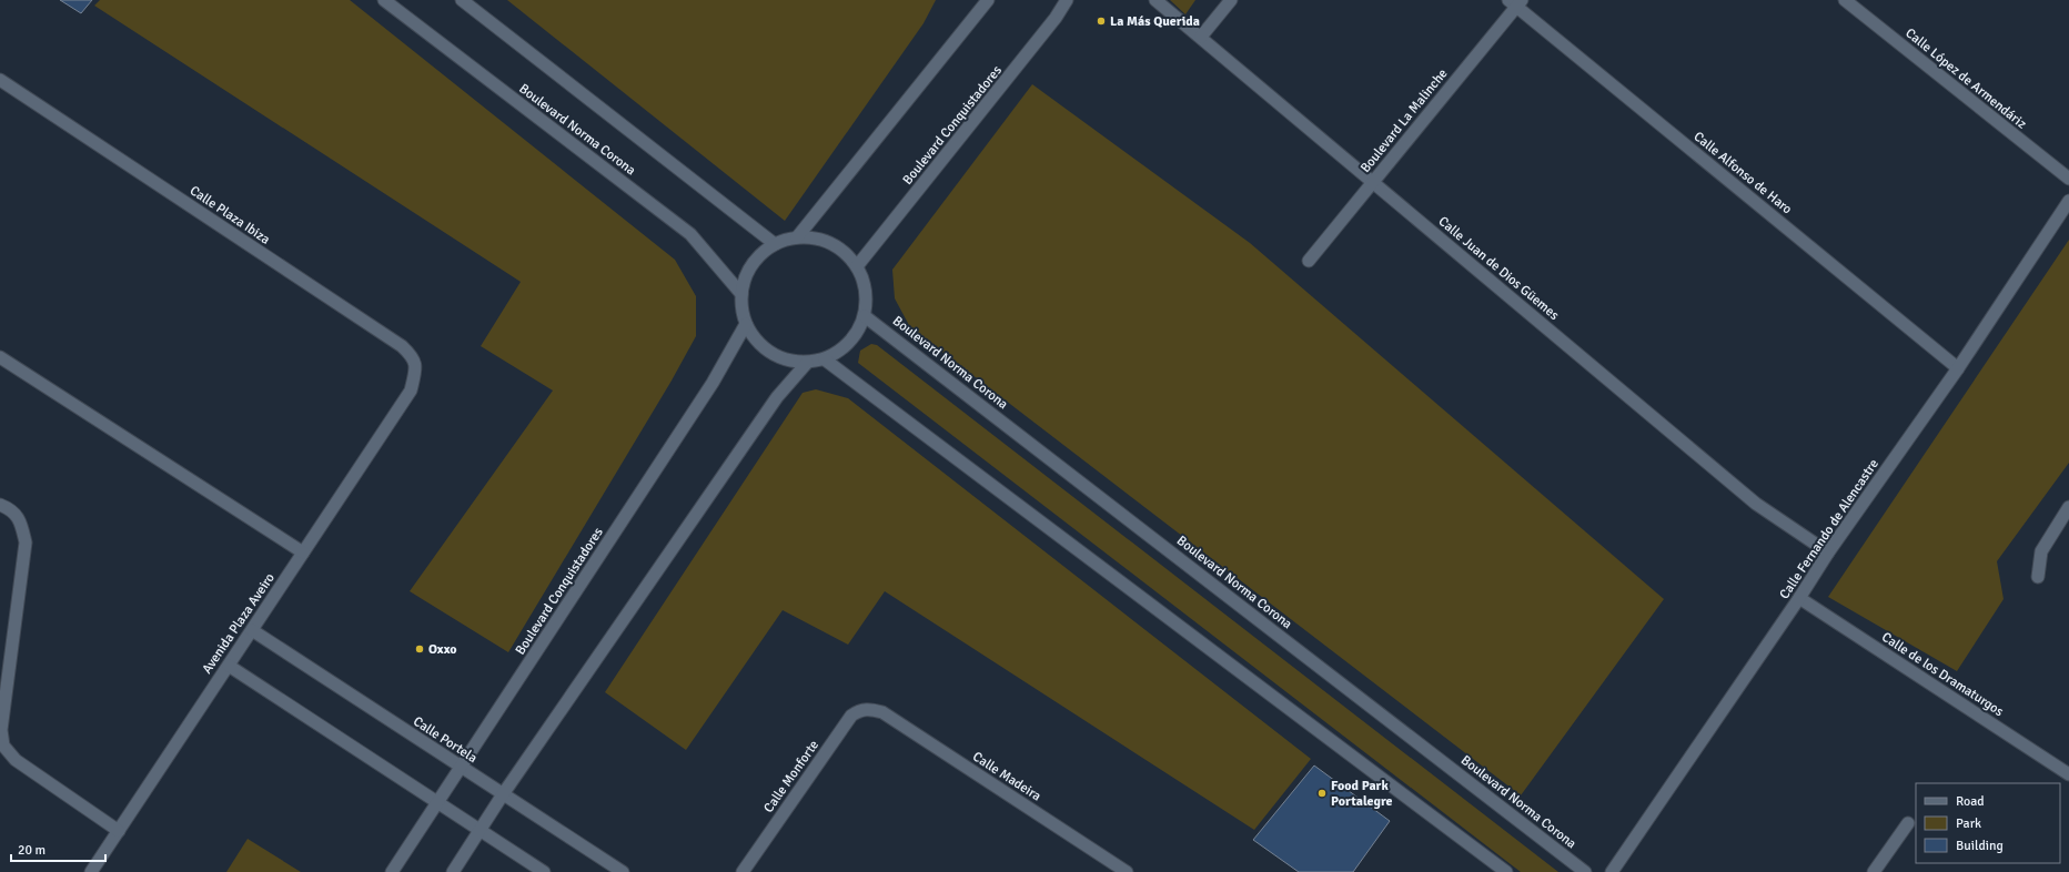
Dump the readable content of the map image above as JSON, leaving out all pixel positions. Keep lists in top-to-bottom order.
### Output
{
  "streets": {
    "street": [
      "Calle López de Armendáriz",
      "Boulevard La Malinche",
      "Boulevard Conquistadores",
      "Boulevard Norma Corona",
      "Calle Alfonso de Haro",
      "Calle Plaza Ibiza",
      "Calle Juan de Dios Güemes",
      "Calle Fernando de Alencastre",
      "Avenida Plaza Aveiro",
      "Calle de los Dramaturgos",
      "Calle Portela",
      "Calle Monforte",
      "Calle Madeira"
    ]
  },
  "crossings": [
    ["Boulevard La Malinche", "Calle Alfonso de Haro"],
    ["Boulevard La Malinche", "Calle Juan de Dios Güemes"],
    ["Boulevard Conquistadores", "Boulevard Norma Corona"],
    ["Boulevard Conquistadores", "Calle Portela"],
    ["Calle Alfonso de Haro", "Calle Fernando de Alencastre"],
    ["Calle Plaza Ibiza", "Avenida Plaza Aveiro"],
    ["Calle Juan de Dios Güemes", "Calle Fernando de Alencastre"],
    ["Calle Fernando de Alencastre", "Calle de los Dramaturgos"],
    ["Avenida Plaza Aveiro", "Calle Portela"],
    ["Calle Monforte", "Calle Madeira"]
  ],
  "places": ["La Más Querida", "Oxxo", "Food Park Portalegre"],
  "legend": ["Road", "Park", "Building"],
  "scale_bar": "20 m"
}
